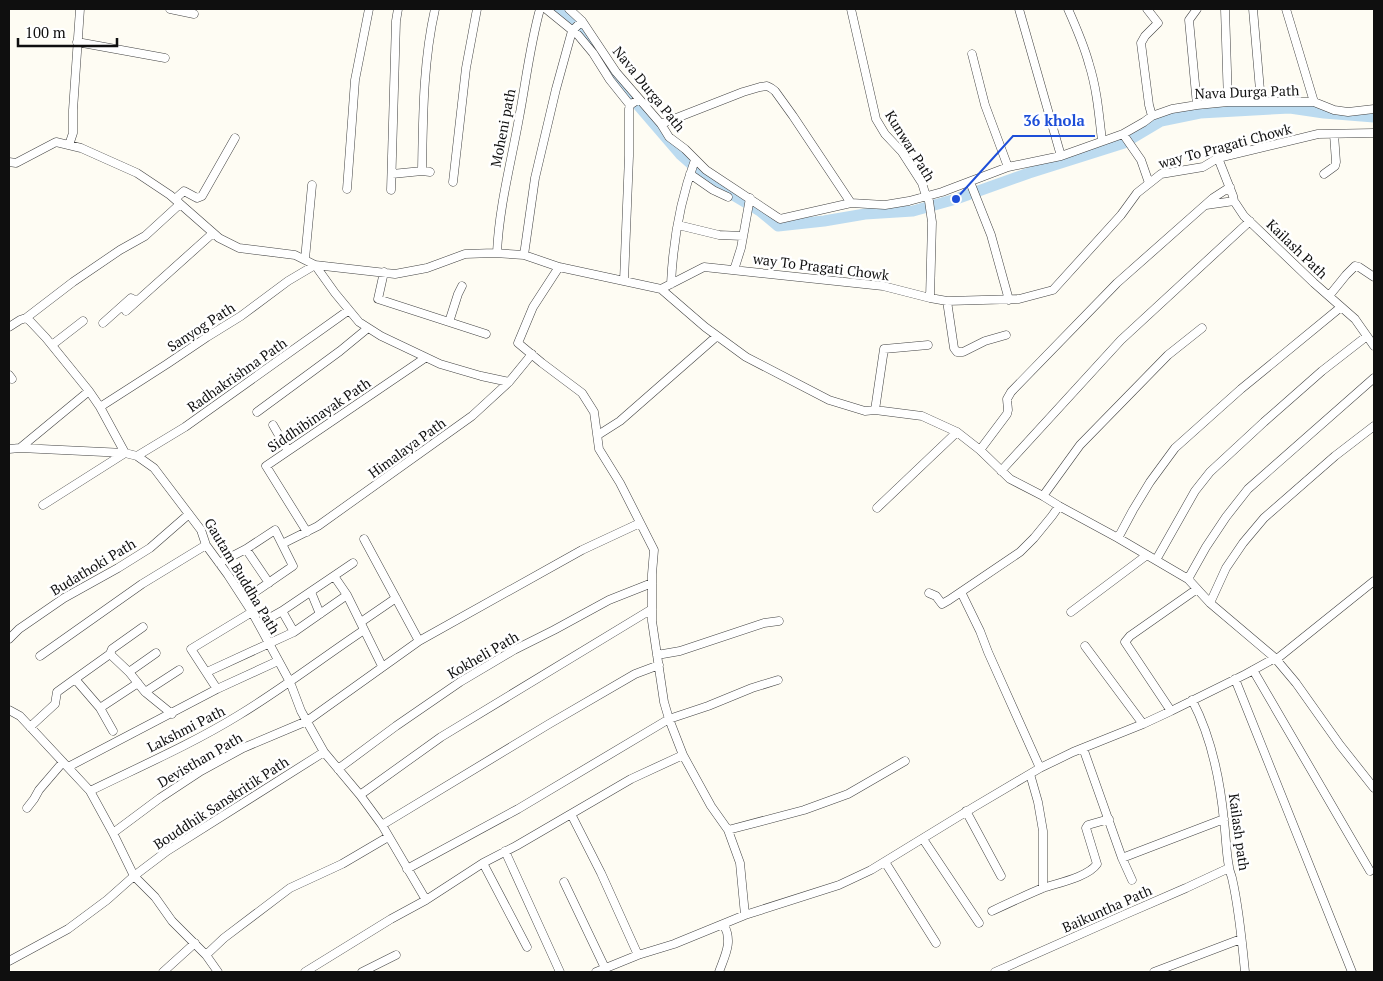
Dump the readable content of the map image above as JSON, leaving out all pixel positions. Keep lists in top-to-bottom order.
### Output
{
  "streets": {
    "street": [
      "Nava Durga Path",
      "Moheni path",
      "Kunwar Path",
      "way To Pragati Chowk",
      "Kailash Path",
      "Sanyog Path",
      "Radhakrishna Path",
      "Siddhibinayak Path",
      "Himalaya Path",
      "Budathoki Path",
      "Gautam Buddha Path",
      "Kokheli Path",
      "Lakshmi Path",
      "Devisthan Path",
      "Bouddhik Sanskritik Path",
      "Kailash path",
      "Baikuntha Path"
    ]
  },
  "crossings": [
    ["Nava Durga Path", "Kunwar Path"],
    ["Kunwar Path", "way To Pragati Chowk"],
    ["way To Pragati Chowk", "Kailash Path"],
    ["Radhakrishna Path", "Gautam Buddha Path"],
    ["Siddhibinayak Path", "Himalaya Path"],
    ["Budathoki Path", "Gautam Buddha Path"],
    ["Gautam Buddha Path", "Kokheli Path"],
    ["Gautam Buddha Path", "Lakshmi Path"],
    ["Gautam Buddha Path", "Devisthan Path"],
    ["Gautam Buddha Path", "Bouddhik Sanskritik Path"],
    ["Kailash path", "Baikuntha Path"]
  ],
  "places": ["36 khola"],
  "scale_bar": "100 m"
}
